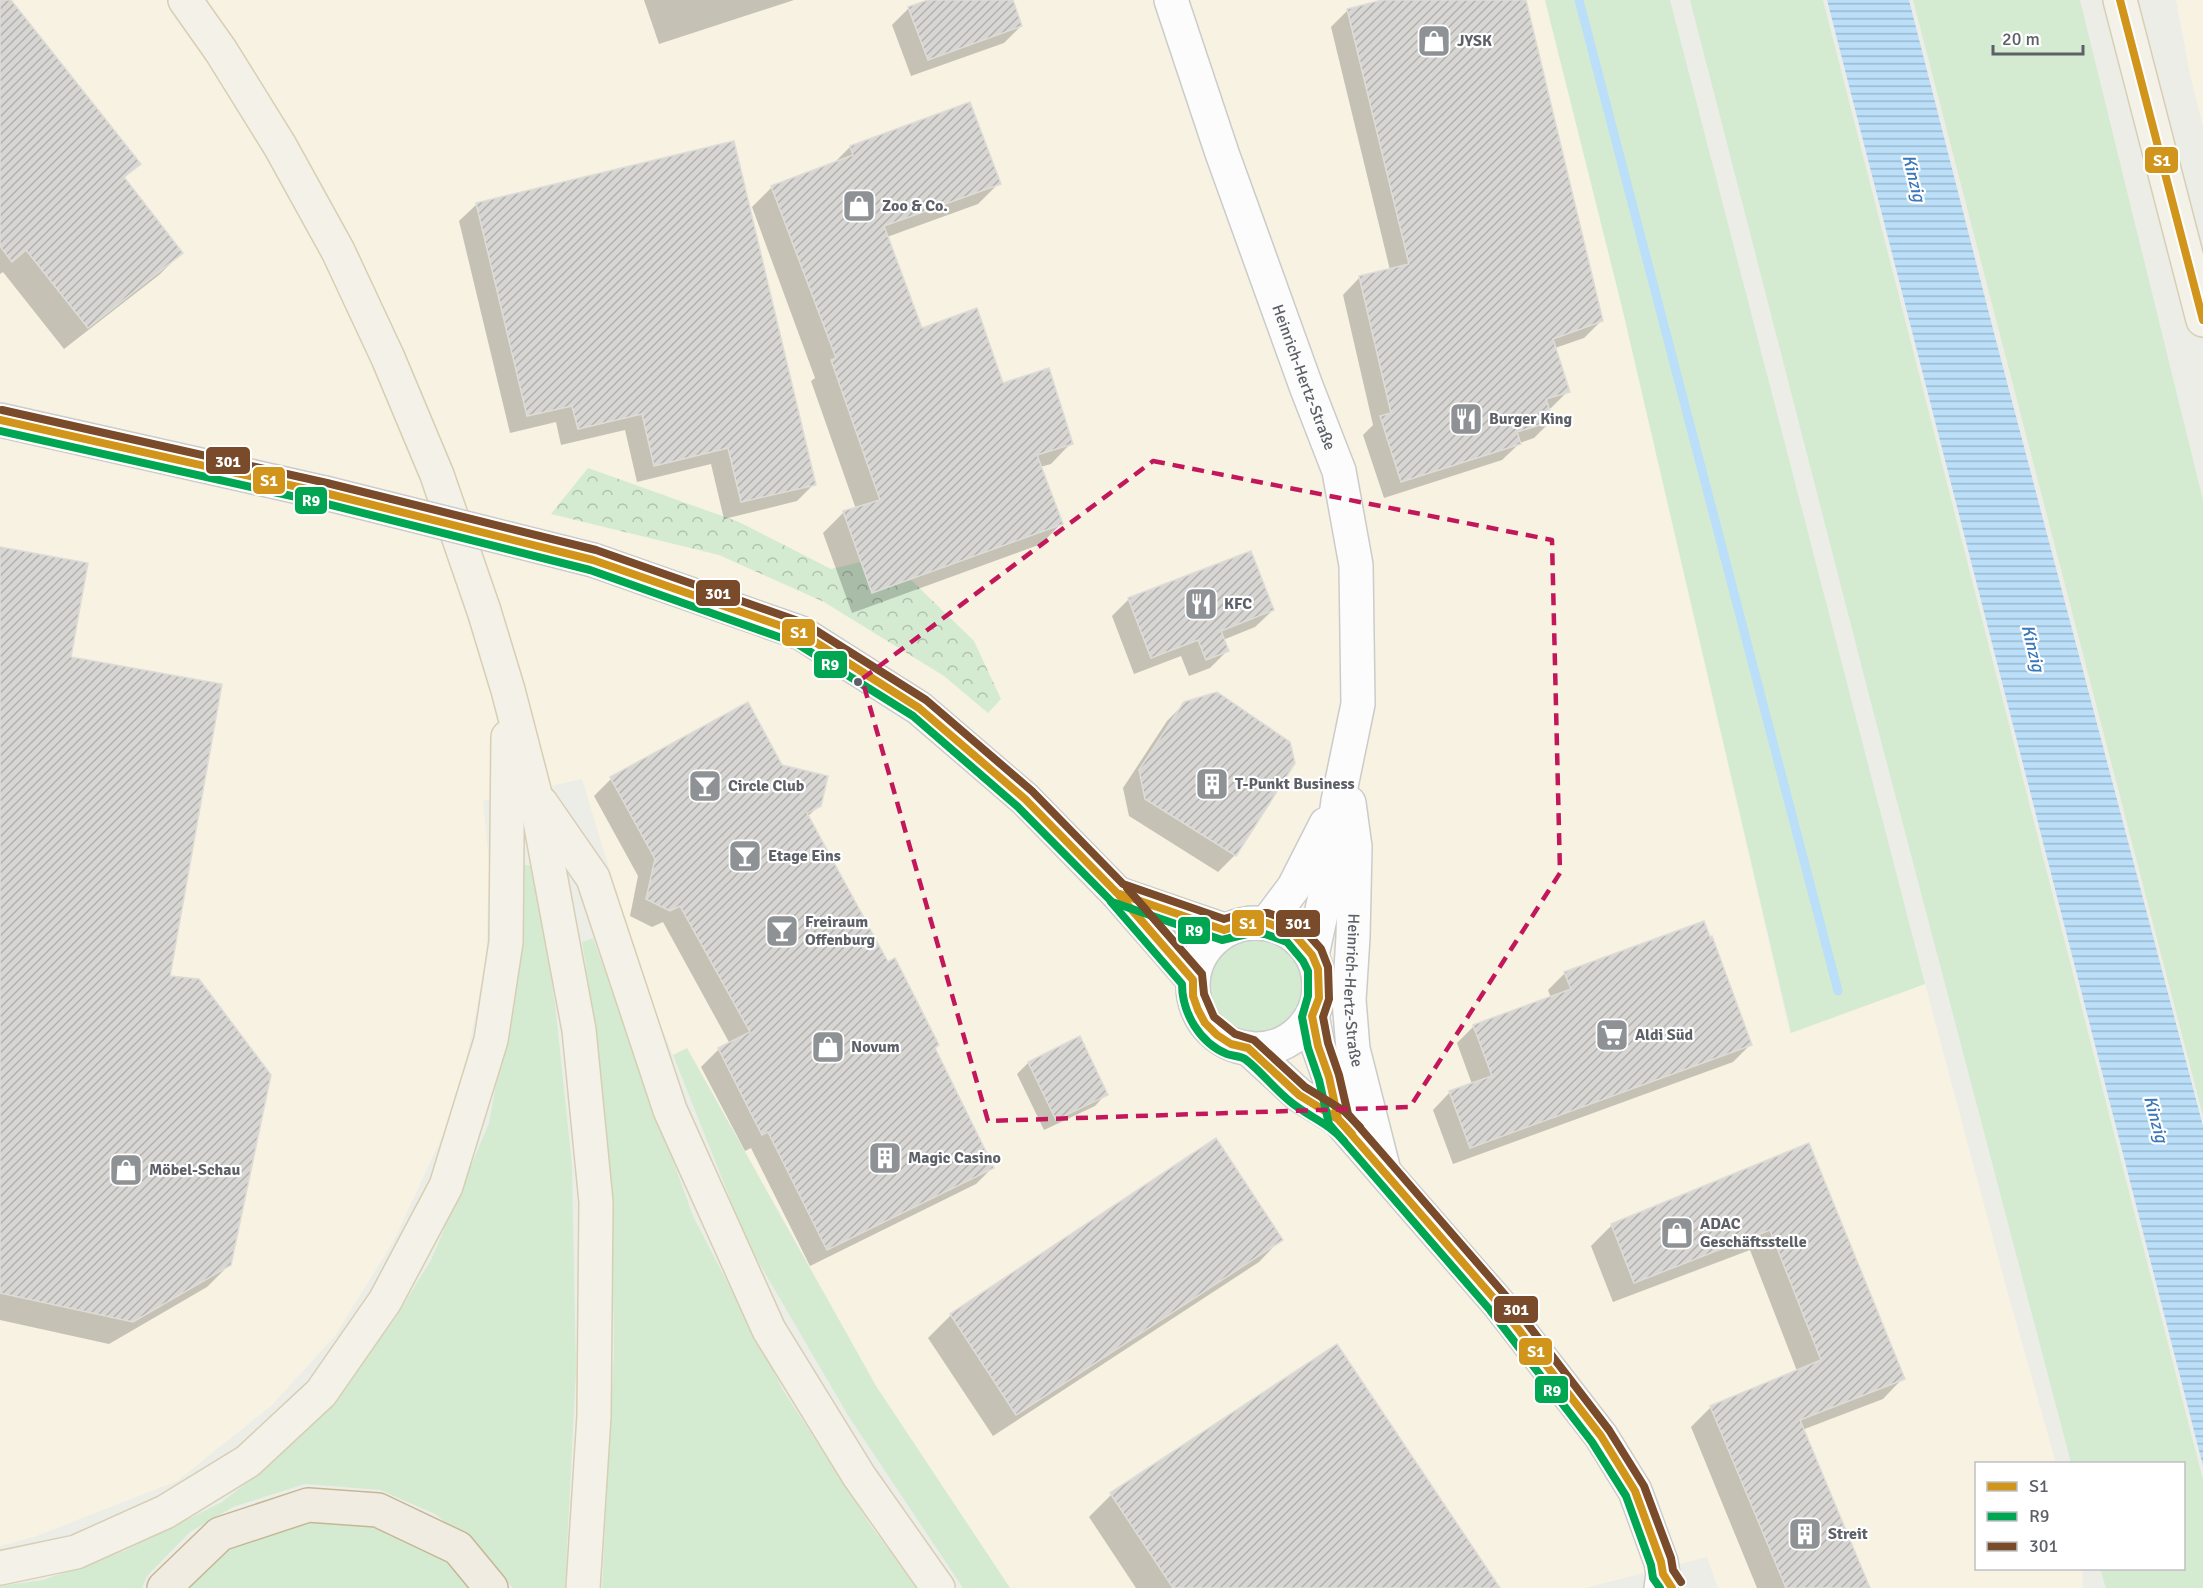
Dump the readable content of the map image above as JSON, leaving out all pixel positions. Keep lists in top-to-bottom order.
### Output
{
  "streets": {
    "street": ["Heinrich-Hertz-Straße"]
  },
  "water": ["Kinzig"],
  "places": {
    "shop": [
      "JYSK",
      "Zoo & Co.",
      "Novum",
      "Möbel-Schau",
      "ADAC Geschäftsstelle"
    ],
    "restaurant": ["Burger King", "KFC"],
    "building": ["T-Punkt Business", "Magic Casino", "Streit"],
    "bar": ["Circle Club", "Etage Eins", "Freiraum Offenburg"],
    "supermarket": ["Aldi Süd"]
  },
  "lines": ["transit line S1", "transit line 301", "transit line R9"],
  "legend": ["S1", "R9", "301"],
  "scale_bar": "20 m"
}
